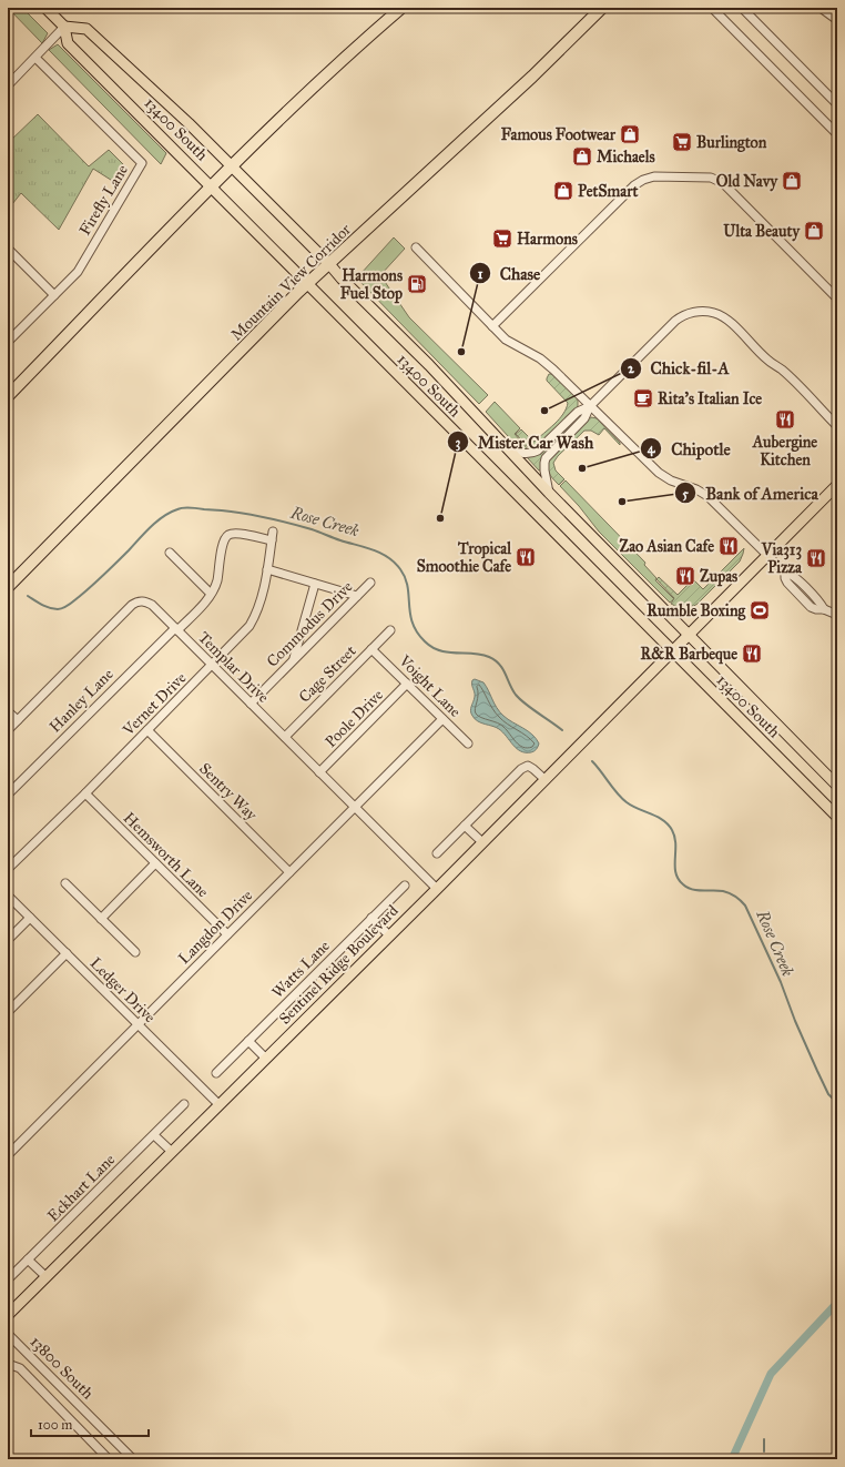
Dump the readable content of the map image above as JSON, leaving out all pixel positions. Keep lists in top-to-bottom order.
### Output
{
  "streets": {
    "highway": ["Mountain View Corridor"],
    "main road": ["13400 South", "Sentinel Ridge Boulevard"],
    "street": [
      "Firefly Lane",
      "Commodus Drive",
      "Templar Drive",
      "Cage Street",
      "Voight Lane",
      "Hanley Lane",
      "Vernet Drive",
      "Poole Drive",
      "Sentry Way",
      "Hemsworth Lane",
      "Langdon Drive",
      "Watts Lane",
      "Ledger Drive",
      "Eckhart Lane",
      "13800 South"
    ]
  },
  "crossings": [
    ["13400 South", "Mountain View Corridor"],
    ["13400 South", "Sentinel Ridge Boulevard"],
    ["Commodus Drive", "Templar Drive"],
    ["Templar Drive", "Cage Street"],
    ["Templar Drive", "Hanley Lane"],
    ["Templar Drive", "Vernet Drive"],
    ["Templar Drive", "Poole Drive"],
    ["Templar Drive", "Langdon Drive"],
    ["Templar Drive", "Sentinel Ridge Boulevard"],
    ["Cage Street", "Voight Lane"],
    ["Voight Lane", "Poole Drive"],
    ["Voight Lane", "Langdon Drive"],
    ["Hanley Lane", "Vernet Drive"],
    ["Vernet Drive", "Sentry Way"],
    ["Vernet Drive", "Hemsworth Lane"],
    ["Sentry Way", "Langdon Drive"],
    ["Hemsworth Lane", "Langdon Drive"],
    ["Langdon Drive", "Ledger Drive"],
    ["Sentinel Ridge Boulevard", "Ledger Drive"]
  ],
  "water": ["Rose Creek"],
  "places": {
    "shop": [
      "Famous Footwear",
      "Michaels",
      "Old Navy",
      "PetSmart",
      "Ulta Beauty"
    ],
    "supermarket": ["Burlington", "Harmons"],
    "fuel station": ["Harmons Fuel Stop"],
    "other": [
      "Chase",
      "Chick-fil-A",
      "Chipotle",
      "Bank of America",
      "Mister Car Wash"
    ],
    "cafe": ["Rita's Italian Ice"],
    "restaurant": [
      "Aubergine Kitchen",
      "Zao Asian Cafe",
      "Tropical Smoothie Cafe",
      "Via313 Pizza",
      "Zupas",
      "R&R Barbeque"
    ],
    "sports": ["Rumble Boxing"]
  },
  "scale_bar": "100 m"
}
